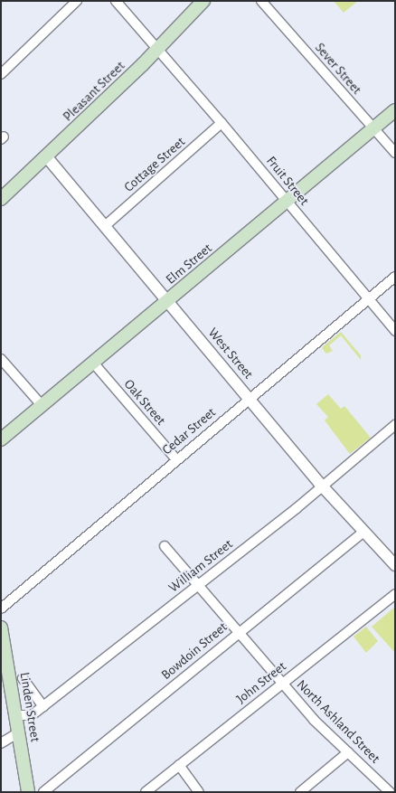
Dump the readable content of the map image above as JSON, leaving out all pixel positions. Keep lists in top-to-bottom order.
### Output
{
  "streets": {
    "main road": ["Pleasant Street", "Elm Street", "Linden Street"],
    "street": [
      "Sever Street",
      "Cottage Street",
      "Fruit Street",
      "West Street",
      "Oak Street",
      "Cedar Street",
      "William Street",
      "Bowdoin Street",
      "John Street",
      "North Ashland Street"
    ]
  },
  "crossings": [
    ["Sever Street", "Elm Street"],
    ["Pleasant Street", "Fruit Street"],
    ["Pleasant Street", "West Street"],
    ["Cottage Street", "Fruit Street"],
    ["Cottage Street", "West Street"],
    ["Fruit Street", "Elm Street"],
    ["Fruit Street", "Cedar Street"],
    ["Elm Street", "West Street"],
    ["Elm Street", "Oak Street"],
    ["West Street", "Cedar Street"],
    ["West Street", "William Street"],
    ["West Street", "Bowdoin Street"],
    ["Oak Street", "Cedar Street"],
    ["William Street", "Linden Street"],
    ["William Street", "North Ashland Street"],
    ["Bowdoin Street", "North Ashland Street"],
    ["John Street", "North Ashland Street"]
  ]
}
